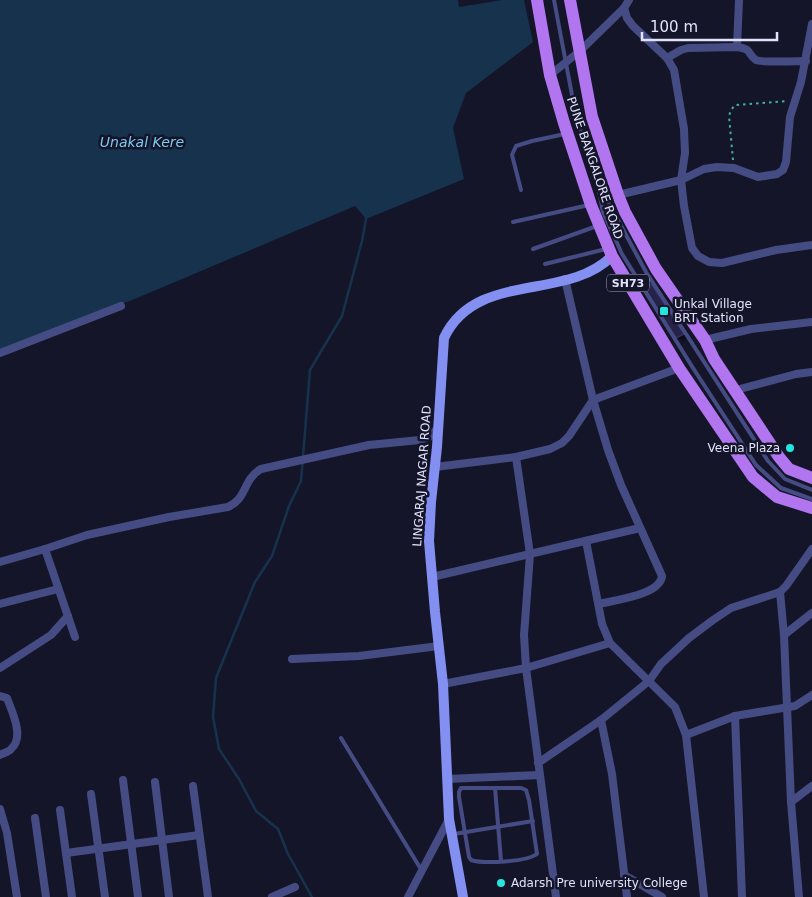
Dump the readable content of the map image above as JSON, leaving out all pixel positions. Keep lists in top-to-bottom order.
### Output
{
  "streets": {
    "main road": ["PUNE BANGALORE ROAD", "SH73"],
    "street": ["LINGARAJ NAGAR ROAD"]
  },
  "crossings": [
    ["PUNE BANGALORE ROAD", "LINGARAJ NAGAR ROAD"]
  ],
  "water": ["Unakal Kere"],
  "places": {
    "transit": ["Unkal Village BRT Station"],
    "other": ["Veena Plaza", "Adarsh Pre university College"]
  },
  "scale_bar": "100 m"
}
